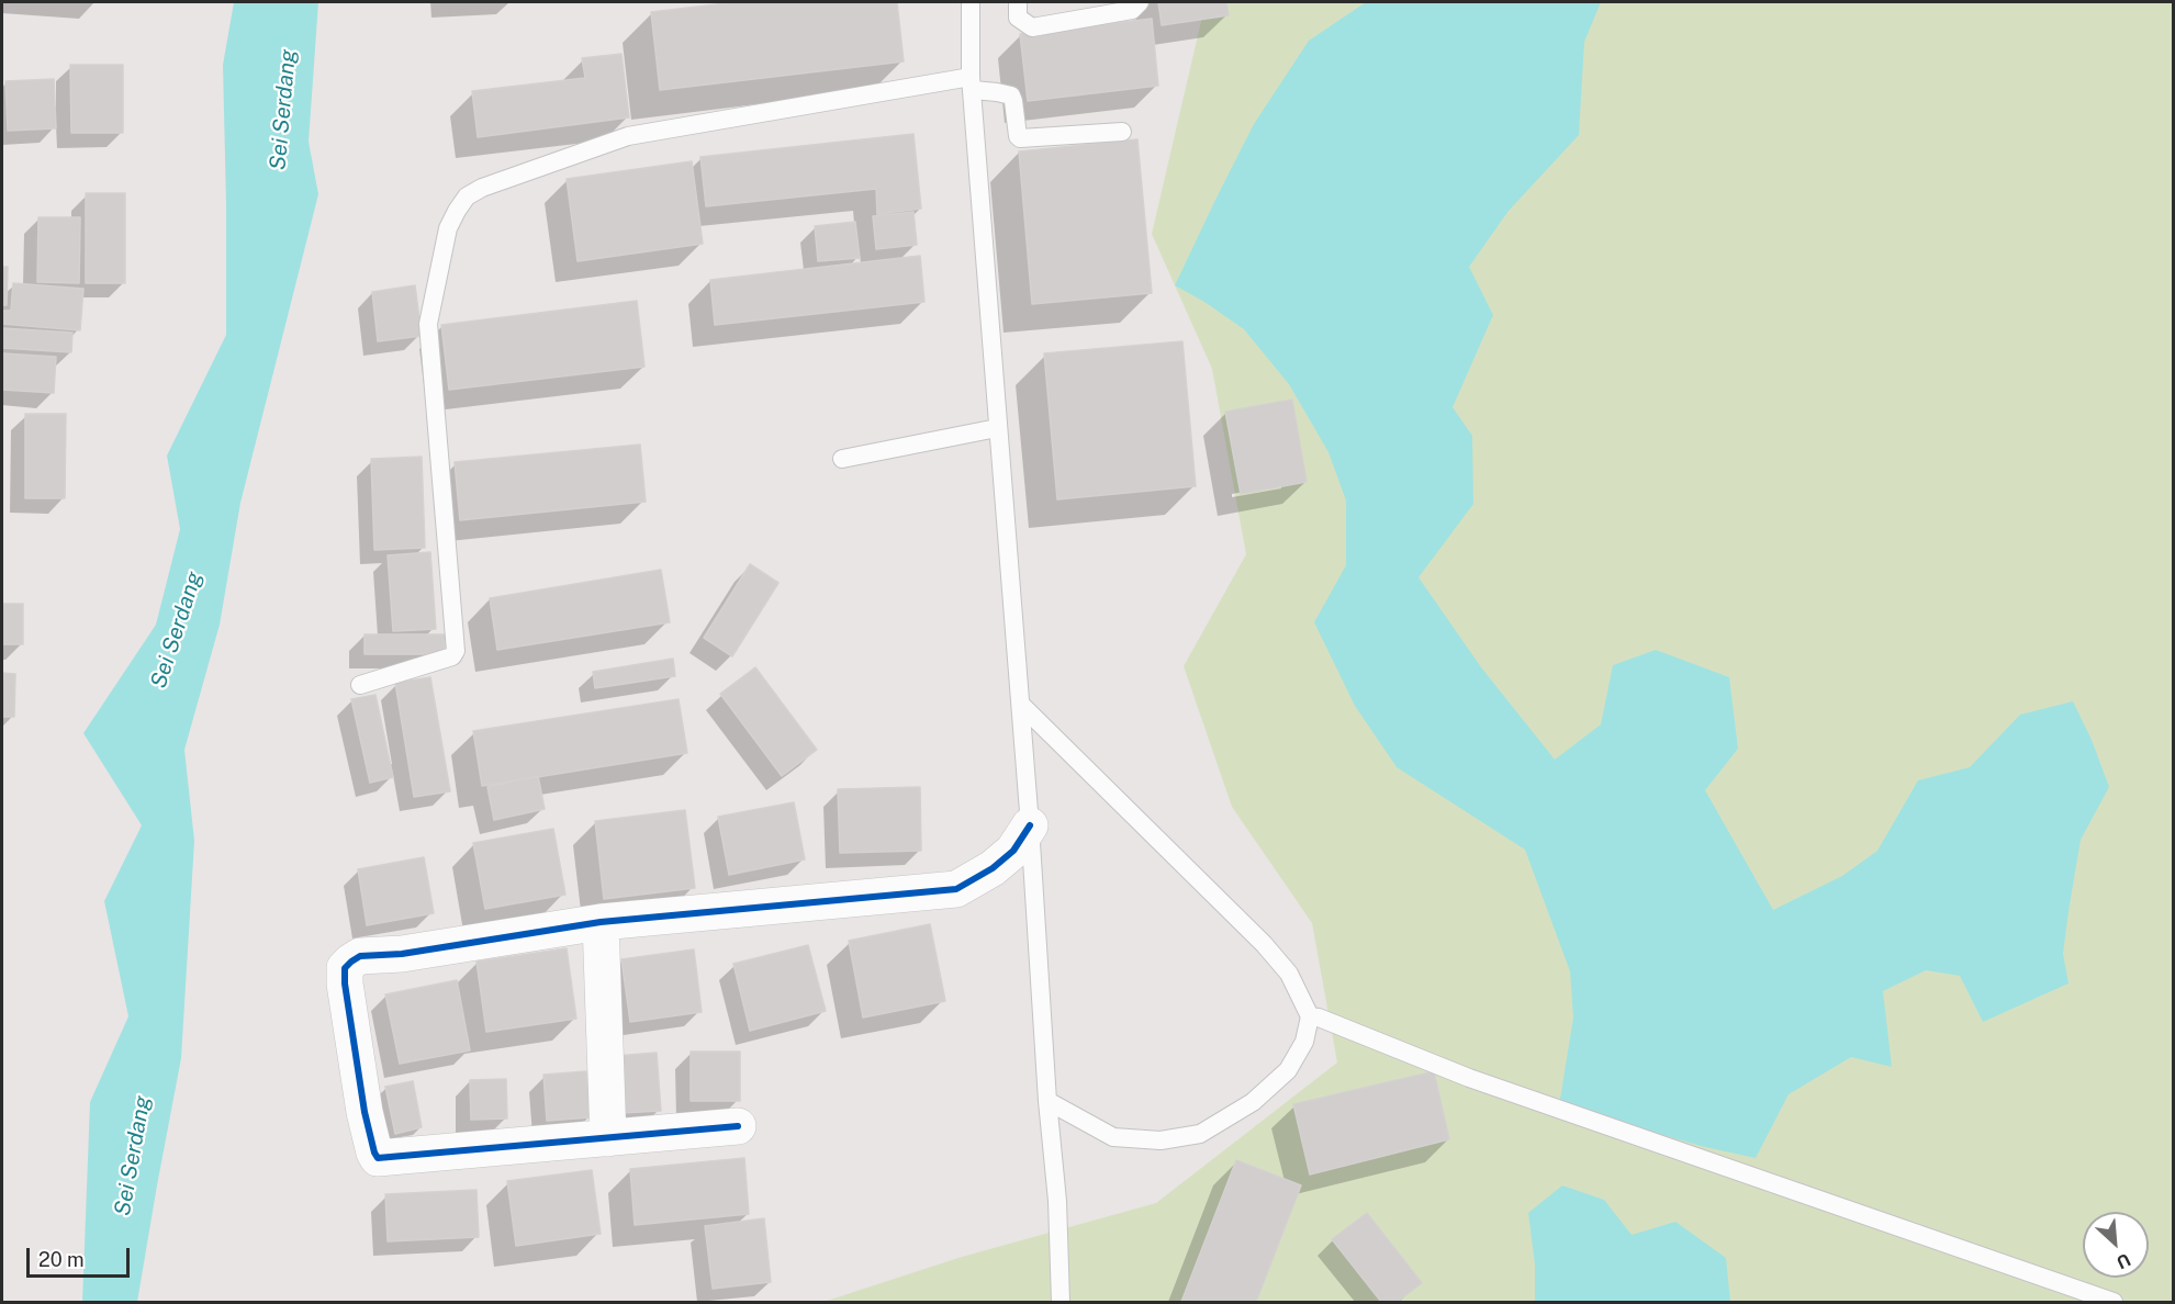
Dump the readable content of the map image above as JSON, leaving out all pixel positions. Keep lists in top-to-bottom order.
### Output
{
  "water": ["Sei Serdang"],
  "scale_bar": "20 m",
  "north": "bottom right"
}
